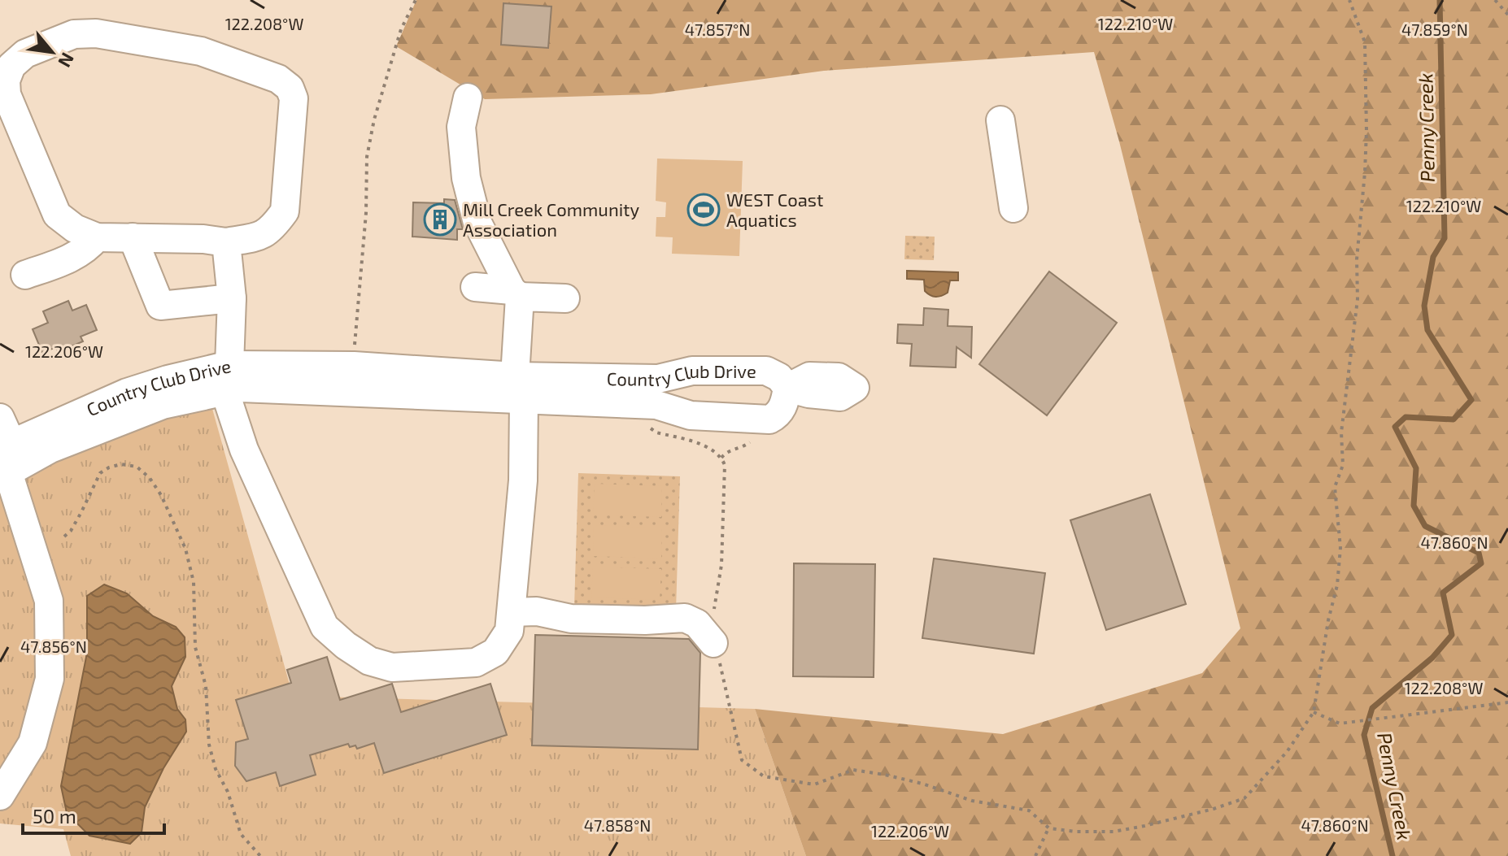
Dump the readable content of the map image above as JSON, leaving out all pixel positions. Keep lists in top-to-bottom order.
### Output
{
  "streets": {
    "street": ["Country Club Drive"]
  },
  "water": ["Penny Creek"],
  "places": {
    "sports": ["WEST Coast Aquatics"],
    "building": ["Mill Creek Community Association"]
  },
  "scale_bar": "50 m",
  "north": "bottom right",
  "coordinates": [
    "122.208°W",
    "122.210°W",
    "47.857°N",
    "47.859°N",
    "122.206°W",
    "47.860°N",
    "47.856°N",
    "47.858°N"
  ]
}
